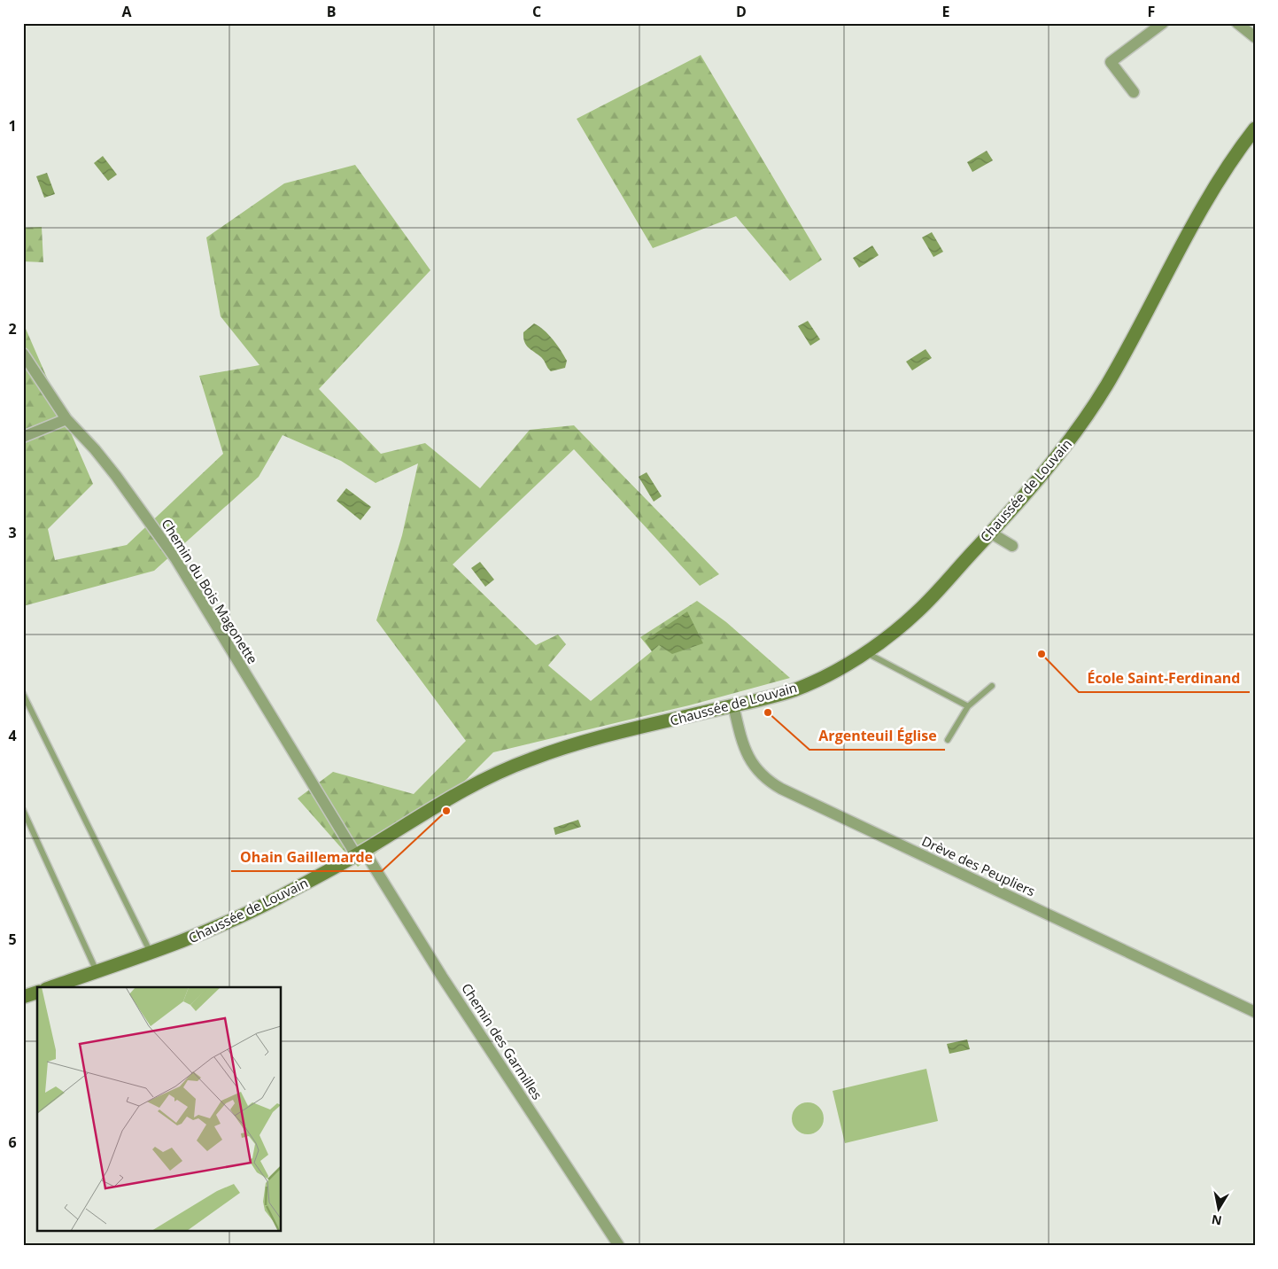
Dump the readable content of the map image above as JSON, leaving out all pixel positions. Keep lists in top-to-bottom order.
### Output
{
  "streets": {
    "main road": ["Chaussée de Louvain"],
    "street": ["Chemin du Bois Magonette", "Drève des Peupliers", "Chemin des Garmilles"]
  },
  "crossings": [
    ["Chaussée de Louvain", "Chemin du Bois Magonette"],
    ["Chaussée de Louvain", "Drève des Peupliers"],
    ["Chaussée de Louvain", "Chemin des Garmilles"],
    ["Chemin du Bois Magonette", "Chemin des Garmilles"]
  ],
  "places": ["École Saint-Ferdinand", "Argenteuil Église", "Ohain Gaillemarde"],
  "north": "bottom",
  "grid": {
    "columns": [
      "A",
      "B",
      "C",
      "D",
      "E",
      "F"
    ],
    "rows": [
      "1",
      "2",
      "3",
      "4",
      "5",
      "6"
    ]
  }
}
